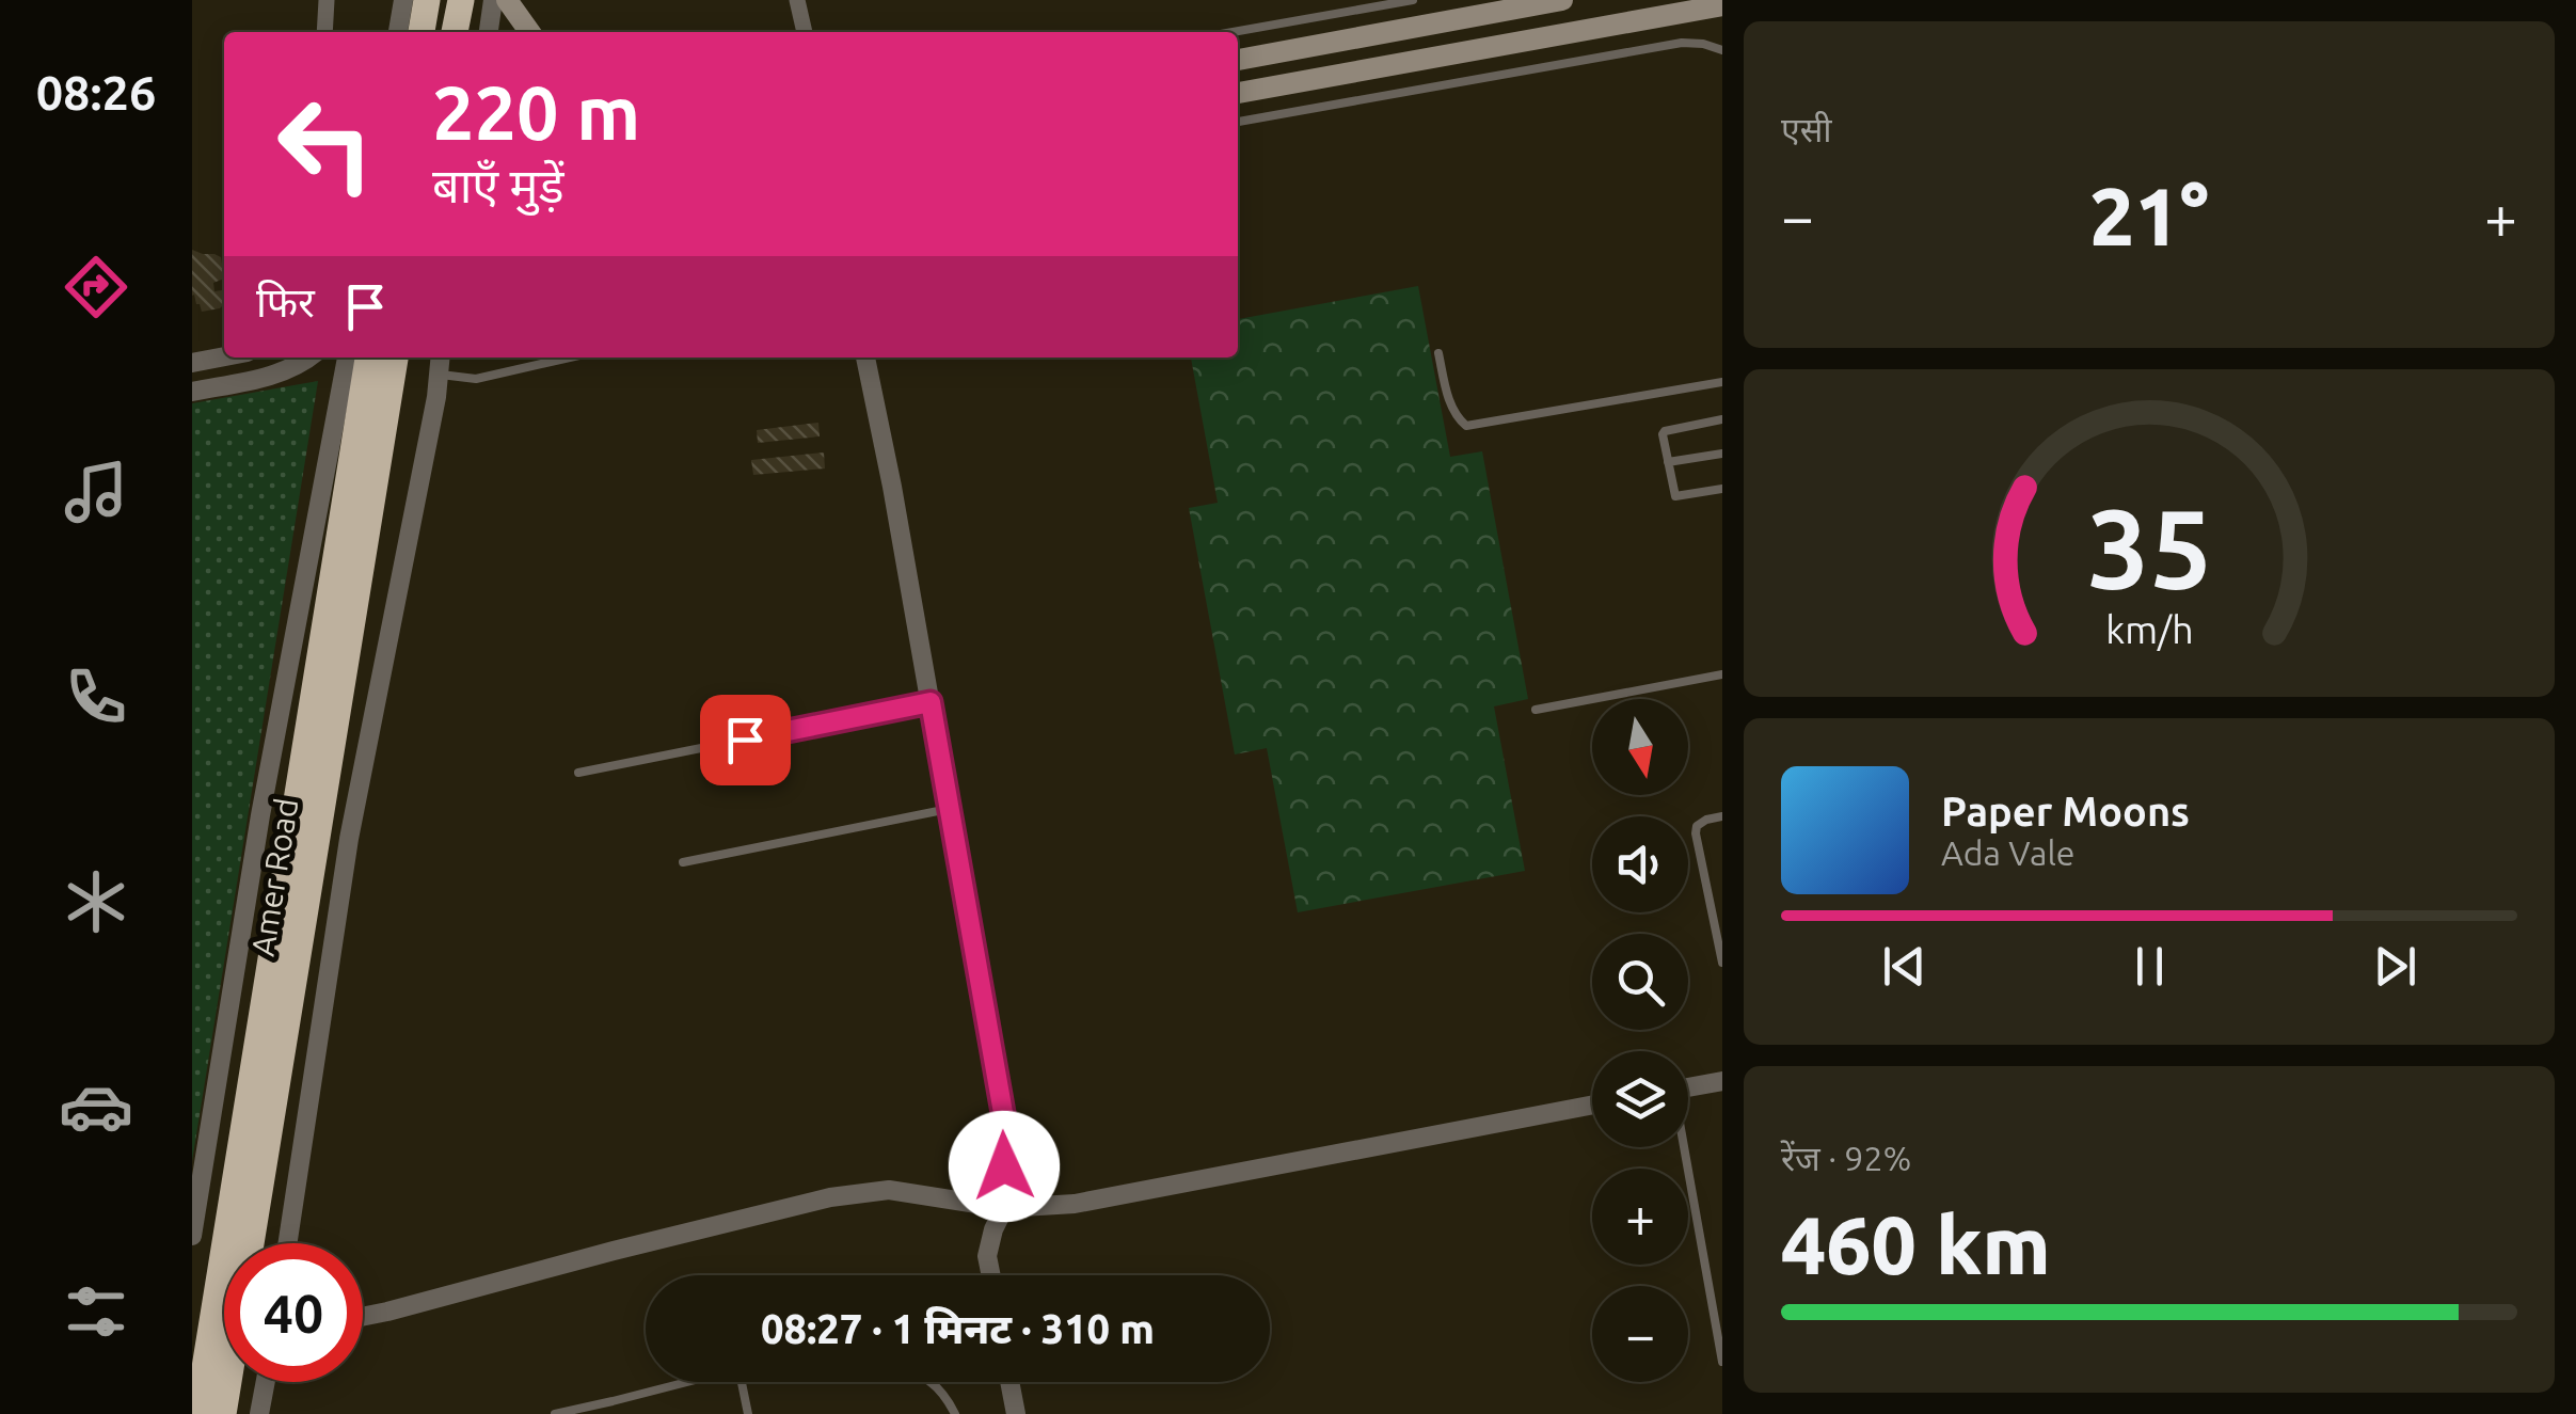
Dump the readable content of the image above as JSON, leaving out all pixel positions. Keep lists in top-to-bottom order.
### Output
{
  "streets": {
    "highway": ["Amer Road"]
  },
  "north": "bottom",
  "page": {
    "tabs": "08:26",
    "tile": [
      "एसी",
      ["रेंज · 92%", "460 km"]
    ],
    "turn": ["220 m", "बाएँ मुड़ें"],
    "heat": ["−", "21°", "+"],
    "then": "फिर",
    "map_buttons": ["+", "−"],
    "song": ["Paper Moons", "Ada Vale"],
    "limit": "40",
    "trip": "08:27 · 1 मिनट · 310 m",
    "gauge": ["35", "km/h"]
  }
}
